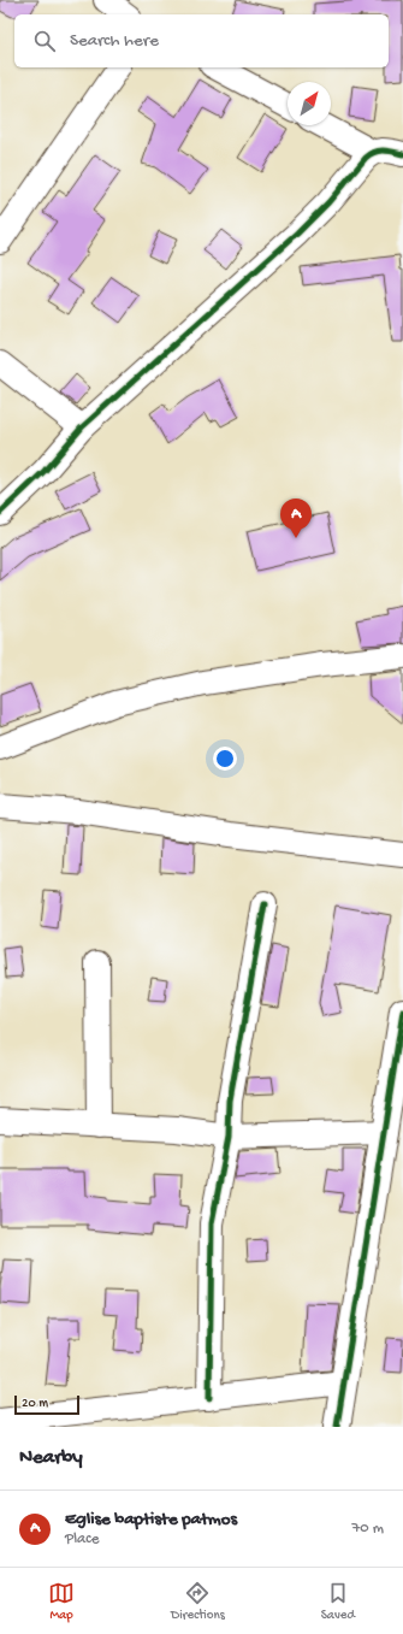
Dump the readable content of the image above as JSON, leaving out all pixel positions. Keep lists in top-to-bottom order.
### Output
{
  "scale_bar": "20 m",
  "north": "top right",
  "page": {
    "search": "Search here",
    "pins": "A",
    "scale": "20 m",
    "heading": "Nearby",
    "list": [
      {
        "mark": "A",
        "name": "Eglise baptiste patmos",
        "note": "Place",
        "value": "70 m"
      }
    ],
    "nav": ["Map", "Directions", "Saved"]
  }
}
